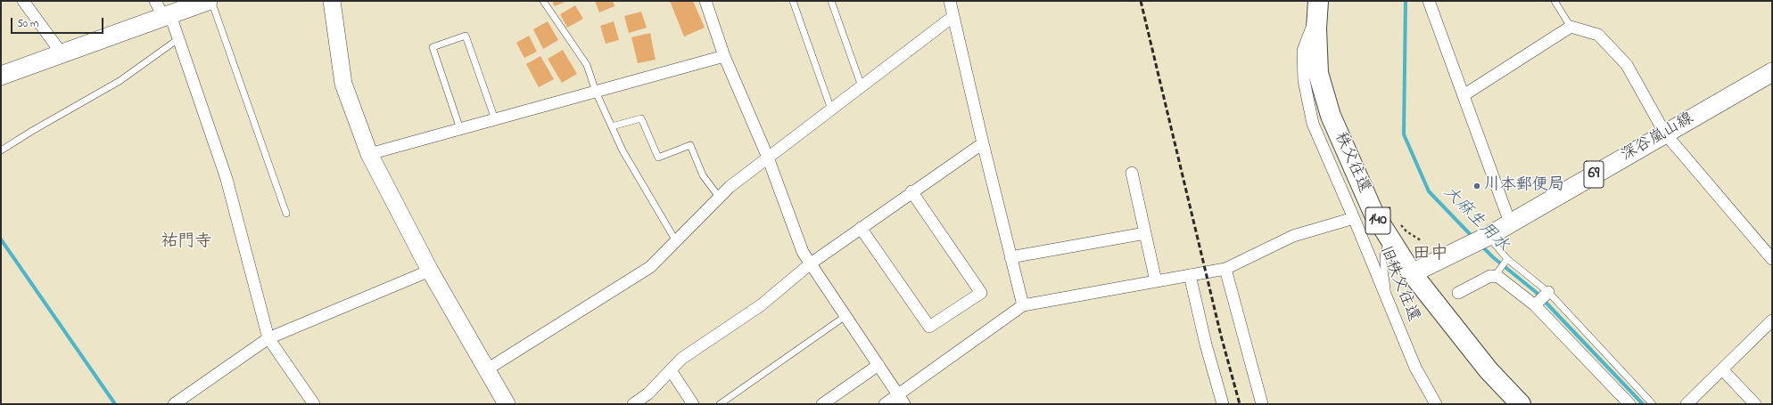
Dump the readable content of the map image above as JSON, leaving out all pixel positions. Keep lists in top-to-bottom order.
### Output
{
  "streets": {
    "highway": ["秩父往還", "140"],
    "main road": ["深谷嵐山線", "69"],
    "street": ["旧秩父往還"]
  },
  "crossings": [
    ["深谷嵐山線", "秩父往還"],
    ["秩父往還", "旧秩父往還"]
  ],
  "districts": ["祐門寺", "田中"],
  "water": ["大麻生用水"],
  "places": ["川本郵便局"],
  "scale_bar": "50 m"
}
